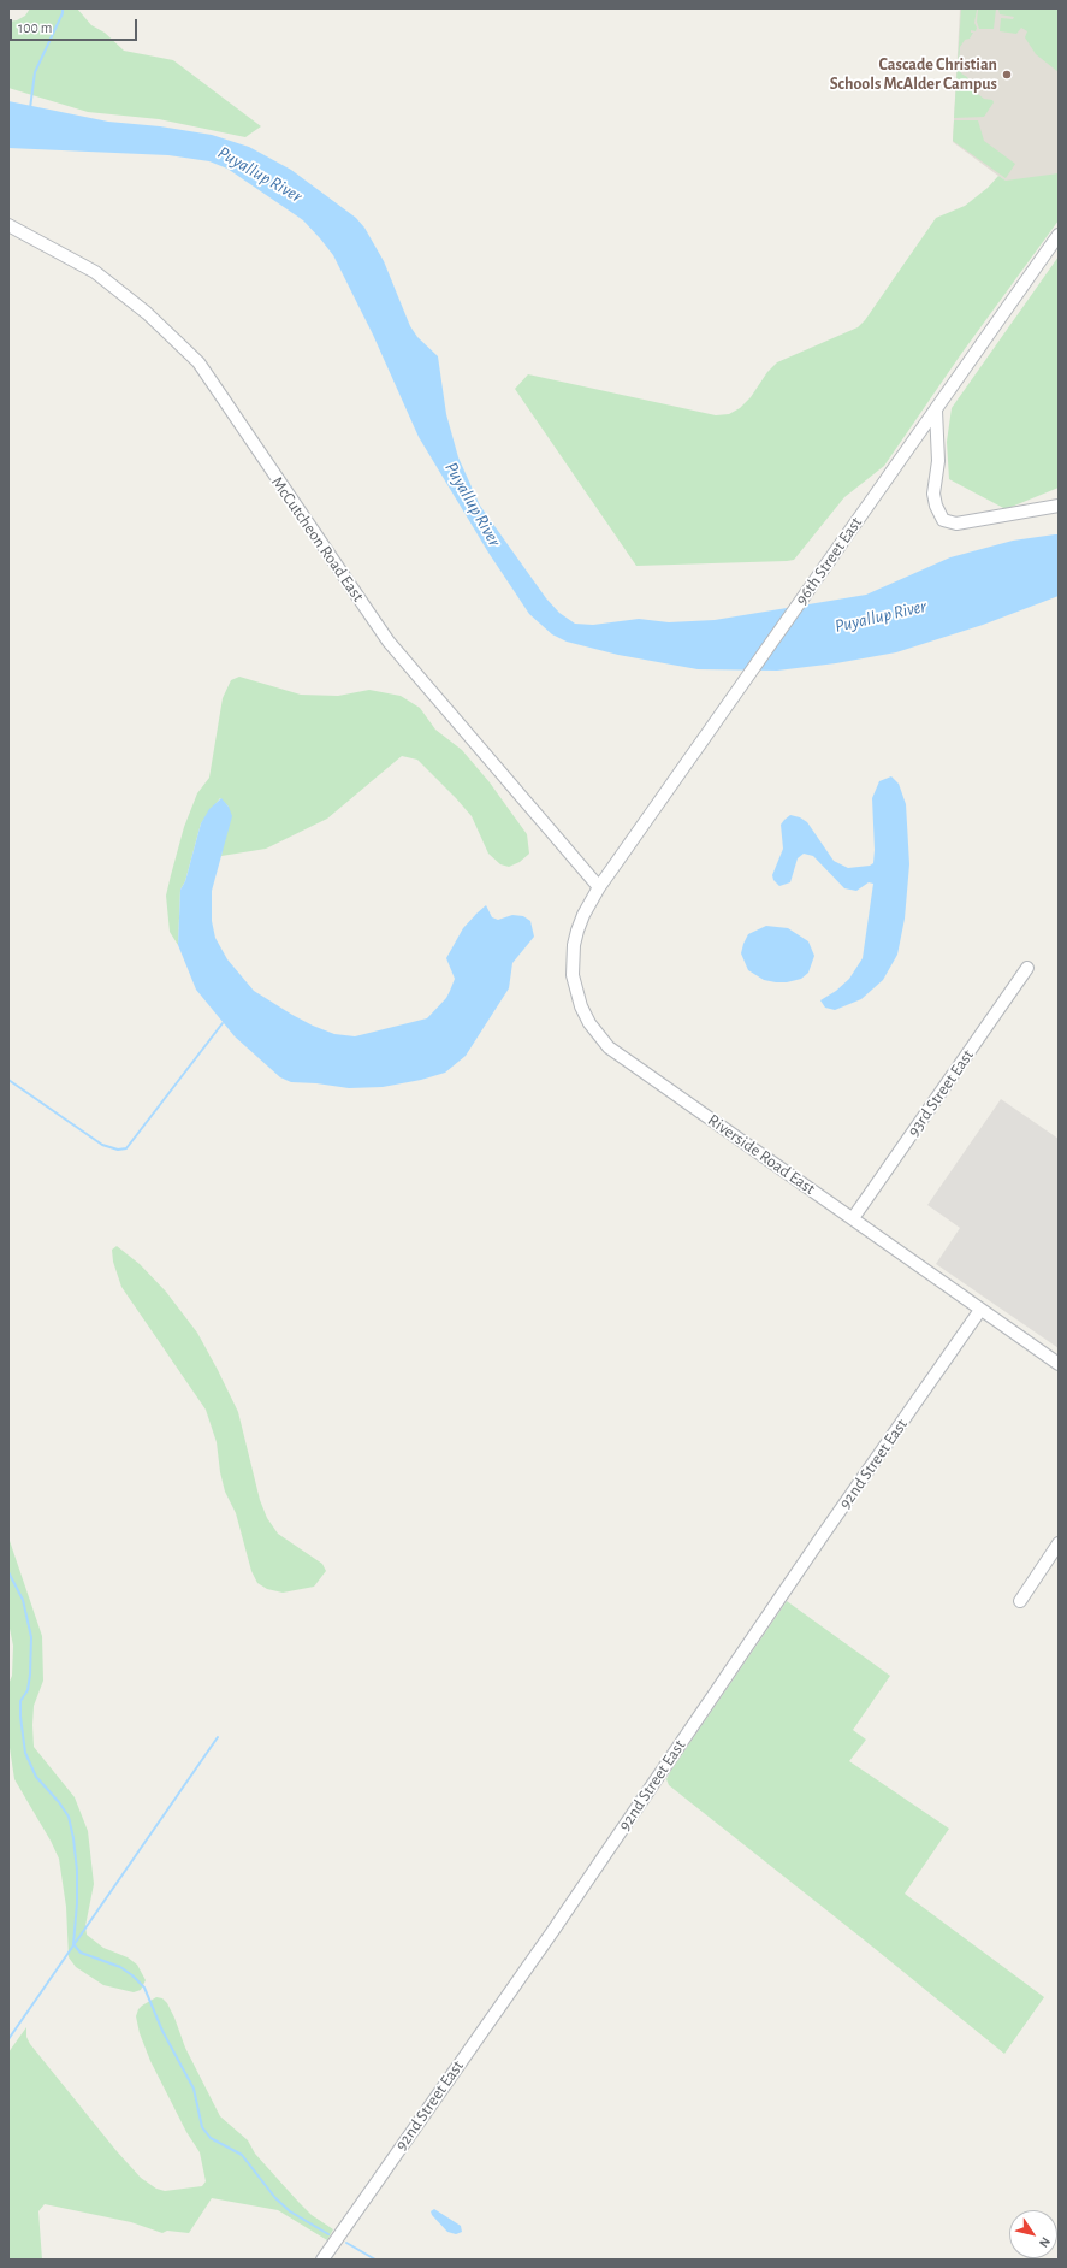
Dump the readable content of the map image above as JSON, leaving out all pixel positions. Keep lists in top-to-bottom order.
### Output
{
  "streets": {
    "street": [
      "McCutcheon Road East",
      "96th Street East",
      "93rd Street East",
      "Riverside Road East",
      "92nd Street East"
    ]
  },
  "crossings": [
    ["McCutcheon Road East", "96th Street East"],
    ["McCutcheon Road East", "Riverside Road East"],
    ["96th Street East", "Riverside Road East"],
    ["93rd Street East", "Riverside Road East"],
    ["Riverside Road East", "92nd Street East"]
  ],
  "water": ["Puyallup River"],
  "places": ["Cascade Christian Schools McAlder Campus"],
  "scale_bar": "100 m",
  "north": "bottom right"
}
